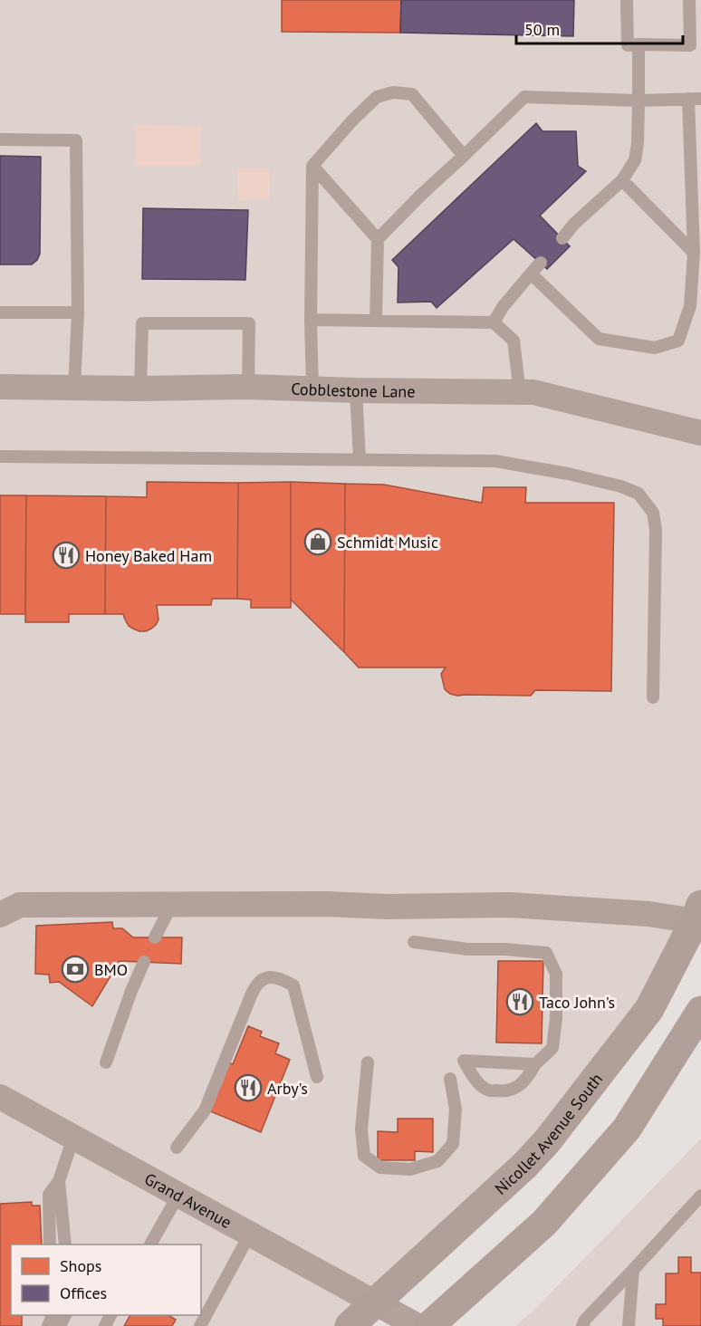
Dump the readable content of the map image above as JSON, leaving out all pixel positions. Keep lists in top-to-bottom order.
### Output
{
  "streets": {
    "main road": ["Nicollet Avenue South"],
    "street": ["Cobblestone Lane", "Grand Avenue"]
  },
  "crossings": [
    ["Nicollet Avenue South", "Grand Avenue"]
  ],
  "places": {
    "shop": ["Schmidt Music"],
    "restaurant": ["Honey Baked Ham", "Taco John's", "Arby's"],
    "bank": ["BMO"]
  },
  "legend": ["Shops", "Offices"],
  "scale_bar": "50 m"
}
